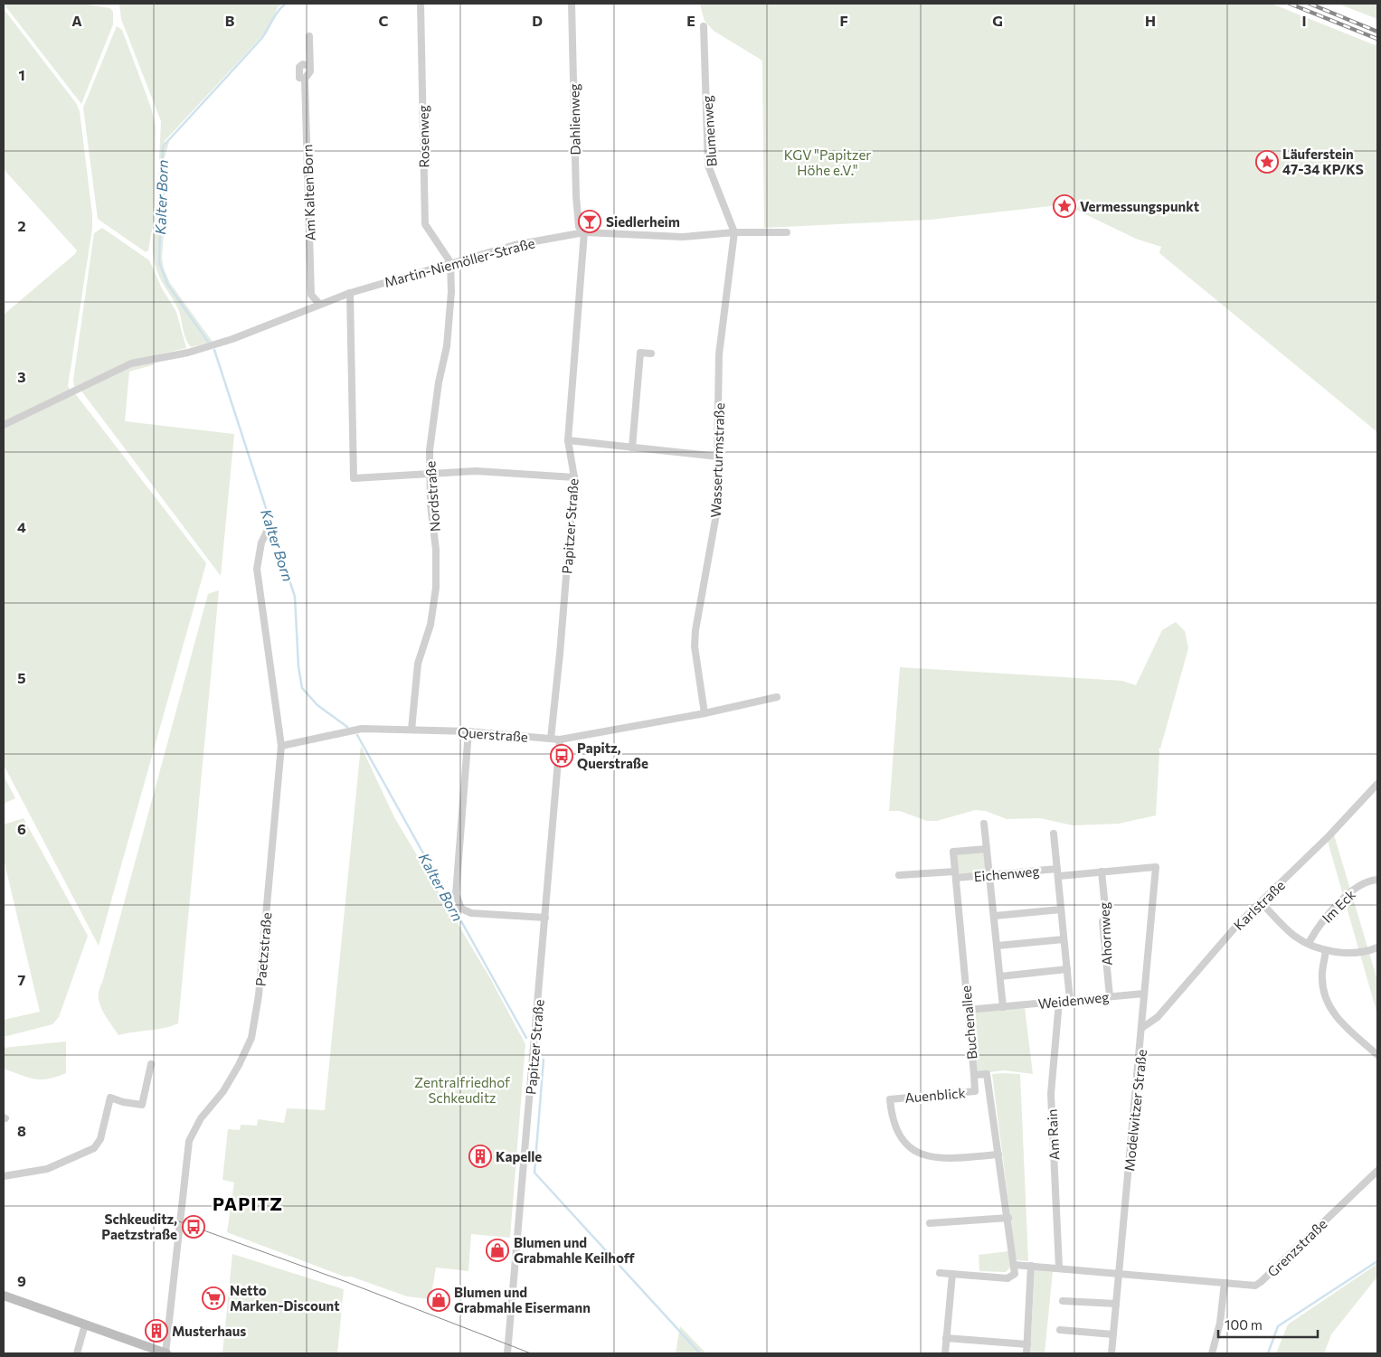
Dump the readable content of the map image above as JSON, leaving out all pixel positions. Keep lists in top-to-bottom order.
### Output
{
  "streets": {
    "street": [
      "Dahlienweg",
      "Blumenweg",
      "Rosenweg",
      "Am Kalten Born",
      "Martin-Niemöller-Straße",
      "Wasserturmstraße",
      "Nordstraße",
      "Papitzer Straße",
      "Querstraße",
      "Eichenweg",
      "Karlstraße",
      "Im Eck",
      "Ahornweg",
      "Paetzstraße",
      "Weidenweg",
      "Buchenallee",
      "Auenblick",
      "Modelwitzer Straße",
      "Am Rain",
      "Grenzstraße"
    ]
  },
  "crossings": [
    ["Dahlienweg", "Martin-Niemöller-Straße"],
    ["Dahlienweg", "Papitzer Straße"],
    ["Blumenweg", "Martin-Niemöller-Straße"],
    ["Blumenweg", "Wasserturmstraße"],
    ["Rosenweg", "Martin-Niemöller-Straße"],
    ["Rosenweg", "Nordstraße"],
    ["Am Kalten Born", "Martin-Niemöller-Straße"],
    ["Martin-Niemöller-Straße", "Wasserturmstraße"],
    ["Martin-Niemöller-Straße", "Nordstraße"],
    ["Martin-Niemöller-Straße", "Papitzer Straße"],
    ["Wasserturmstraße", "Querstraße"],
    ["Nordstraße", "Querstraße"],
    ["Papitzer Straße", "Querstraße"],
    ["Querstraße", "Paetzstraße"],
    ["Eichenweg", "Ahornweg"],
    ["Eichenweg", "Buchenallee"],
    ["Eichenweg", "Modelwitzer Straße"],
    ["Karlstraße", "Modelwitzer Straße"],
    ["Ahornweg", "Weidenweg"],
    ["Weidenweg", "Buchenallee"],
    ["Weidenweg", "Modelwitzer Straße"],
    ["Weidenweg", "Am Rain"],
    ["Buchenallee", "Auenblick"],
    ["Buchenallee", "Grenzstraße"],
    ["Modelwitzer Straße", "Grenzstraße"],
    ["Am Rain", "Grenzstraße"]
  ],
  "districts": ["PAPITZ"],
  "water": ["Kalter Born"],
  "parks": ["KGV \"Papitzer Höhe e.V.\"", "Zentralfriedhof Schkeuditz"],
  "places": {
    "place": ["Läuferstein 47-34 KP/KS", "Vermessungspunkt"],
    "bar": ["Siedlerheim"],
    "bus stop": ["Papitz, Querstraße", "Schkeuditz, Paetzstraße"],
    "building": ["Kapelle", "Musterhaus"],
    "shop": ["Blumen und Grabmahle Keilhoff", "Blumen und Grabmahle Eisermann"],
    "supermarket": ["Netto Marken-Discount"]
  },
  "scale_bar": "100 m",
  "grid": {
    "columns": [
      "A",
      "B",
      "C",
      "D",
      "E",
      "F",
      "G",
      "H",
      "I"
    ],
    "rows": [
      "1",
      "2",
      "3",
      "4",
      "5",
      "6",
      "7",
      "8",
      "9"
    ]
  }
}
